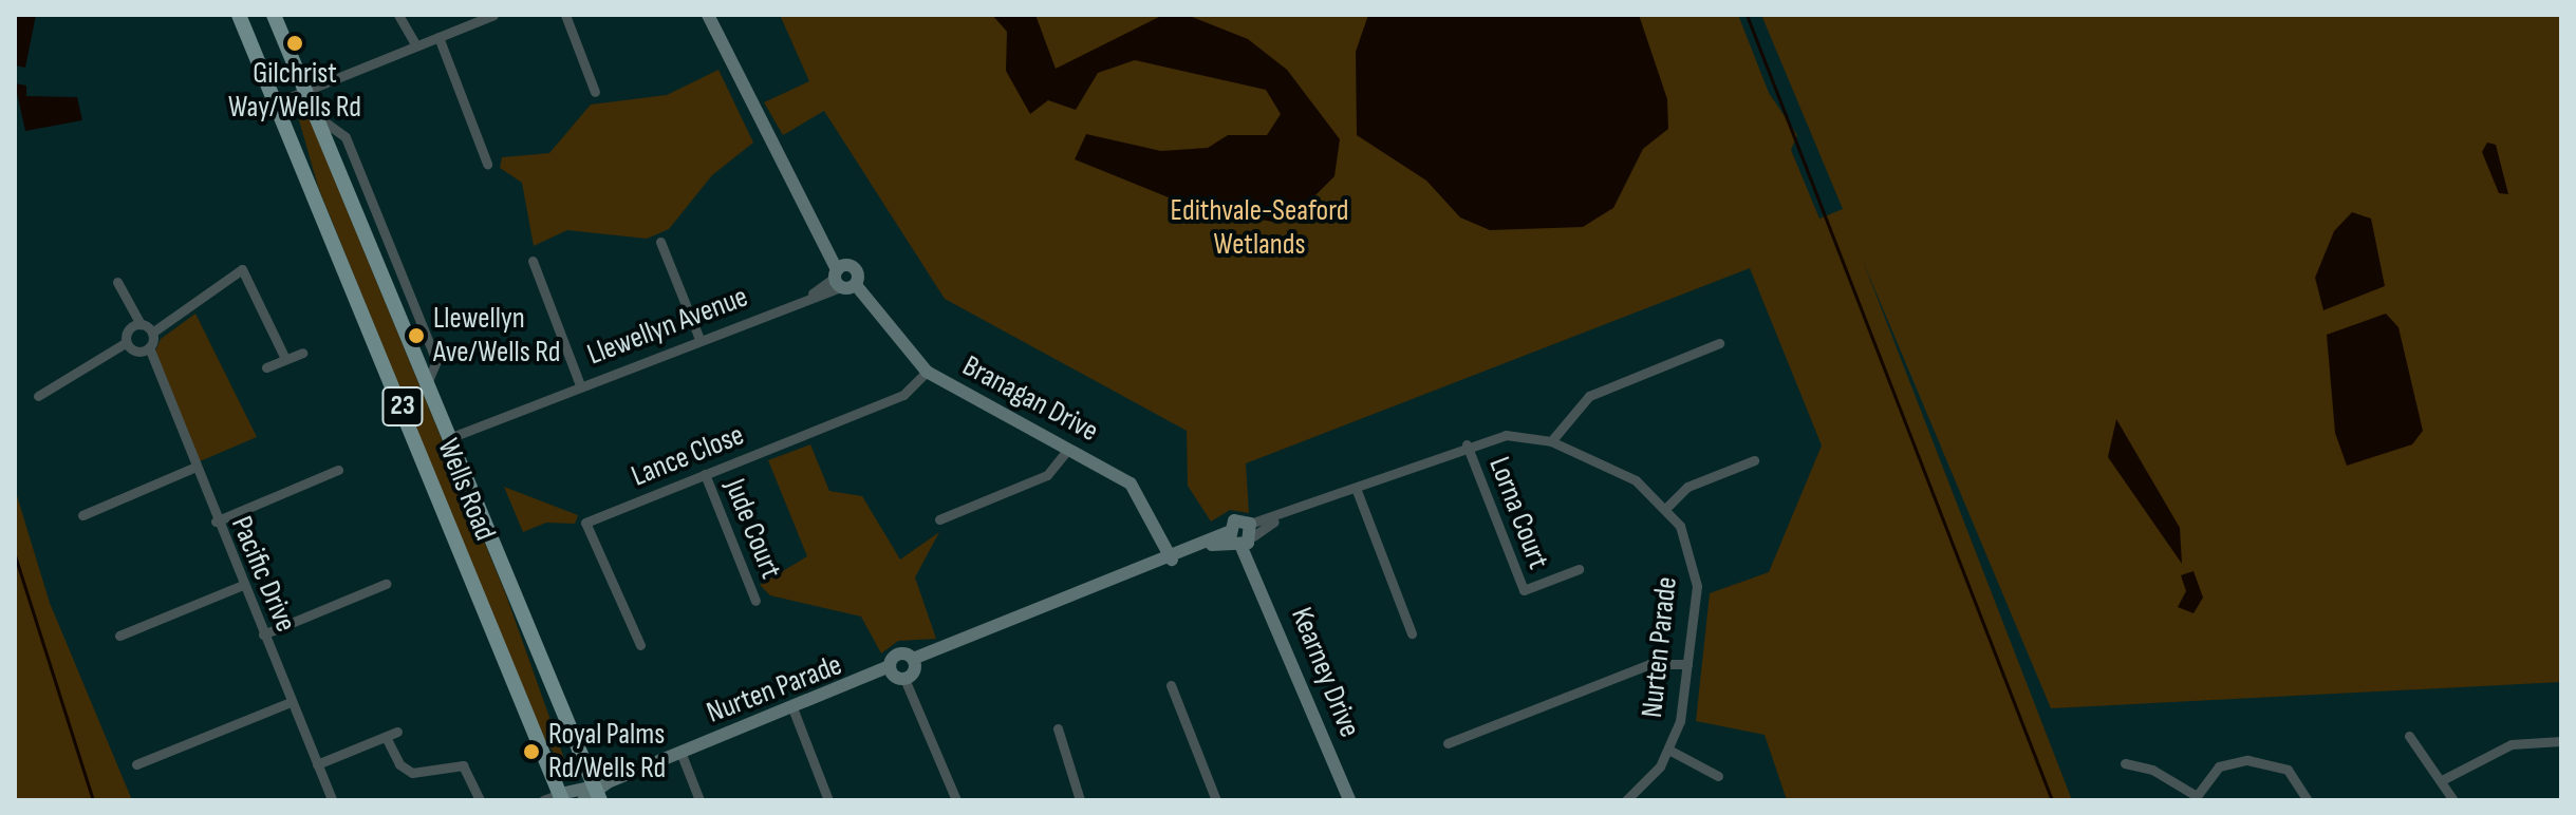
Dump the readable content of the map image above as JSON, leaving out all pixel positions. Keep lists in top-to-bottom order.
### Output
{
  "streets": {
    "main road": ["23", "Wells Road"],
    "street": [
      "Llewellyn Avenue",
      "Branagan Drive",
      "Lance Close",
      "Lorna Court",
      "Jude Court",
      "Pacific Drive",
      "Nurten Parade",
      "Kearney Drive"
    ]
  },
  "crossings": [
    ["Llewellyn Avenue", "Branagan Drive"],
    ["Llewellyn Avenue", "Wells Road"],
    ["Branagan Drive", "Lance Close"],
    ["Branagan Drive", "Nurten Parade"],
    ["Lance Close", "Jude Court"],
    ["Wells Road", "Nurten Parade"],
    ["Lorna Court", "Nurten Parade"],
    ["Nurten Parade", "Kearney Drive"]
  ],
  "parks": ["Edithvale-Seaford Wetlands"],
  "places": ["Gilchrist Way/Wells Rd", "Llewellyn Ave/Wells Rd", "Royal Palms Rd/Wells Rd"]
}
